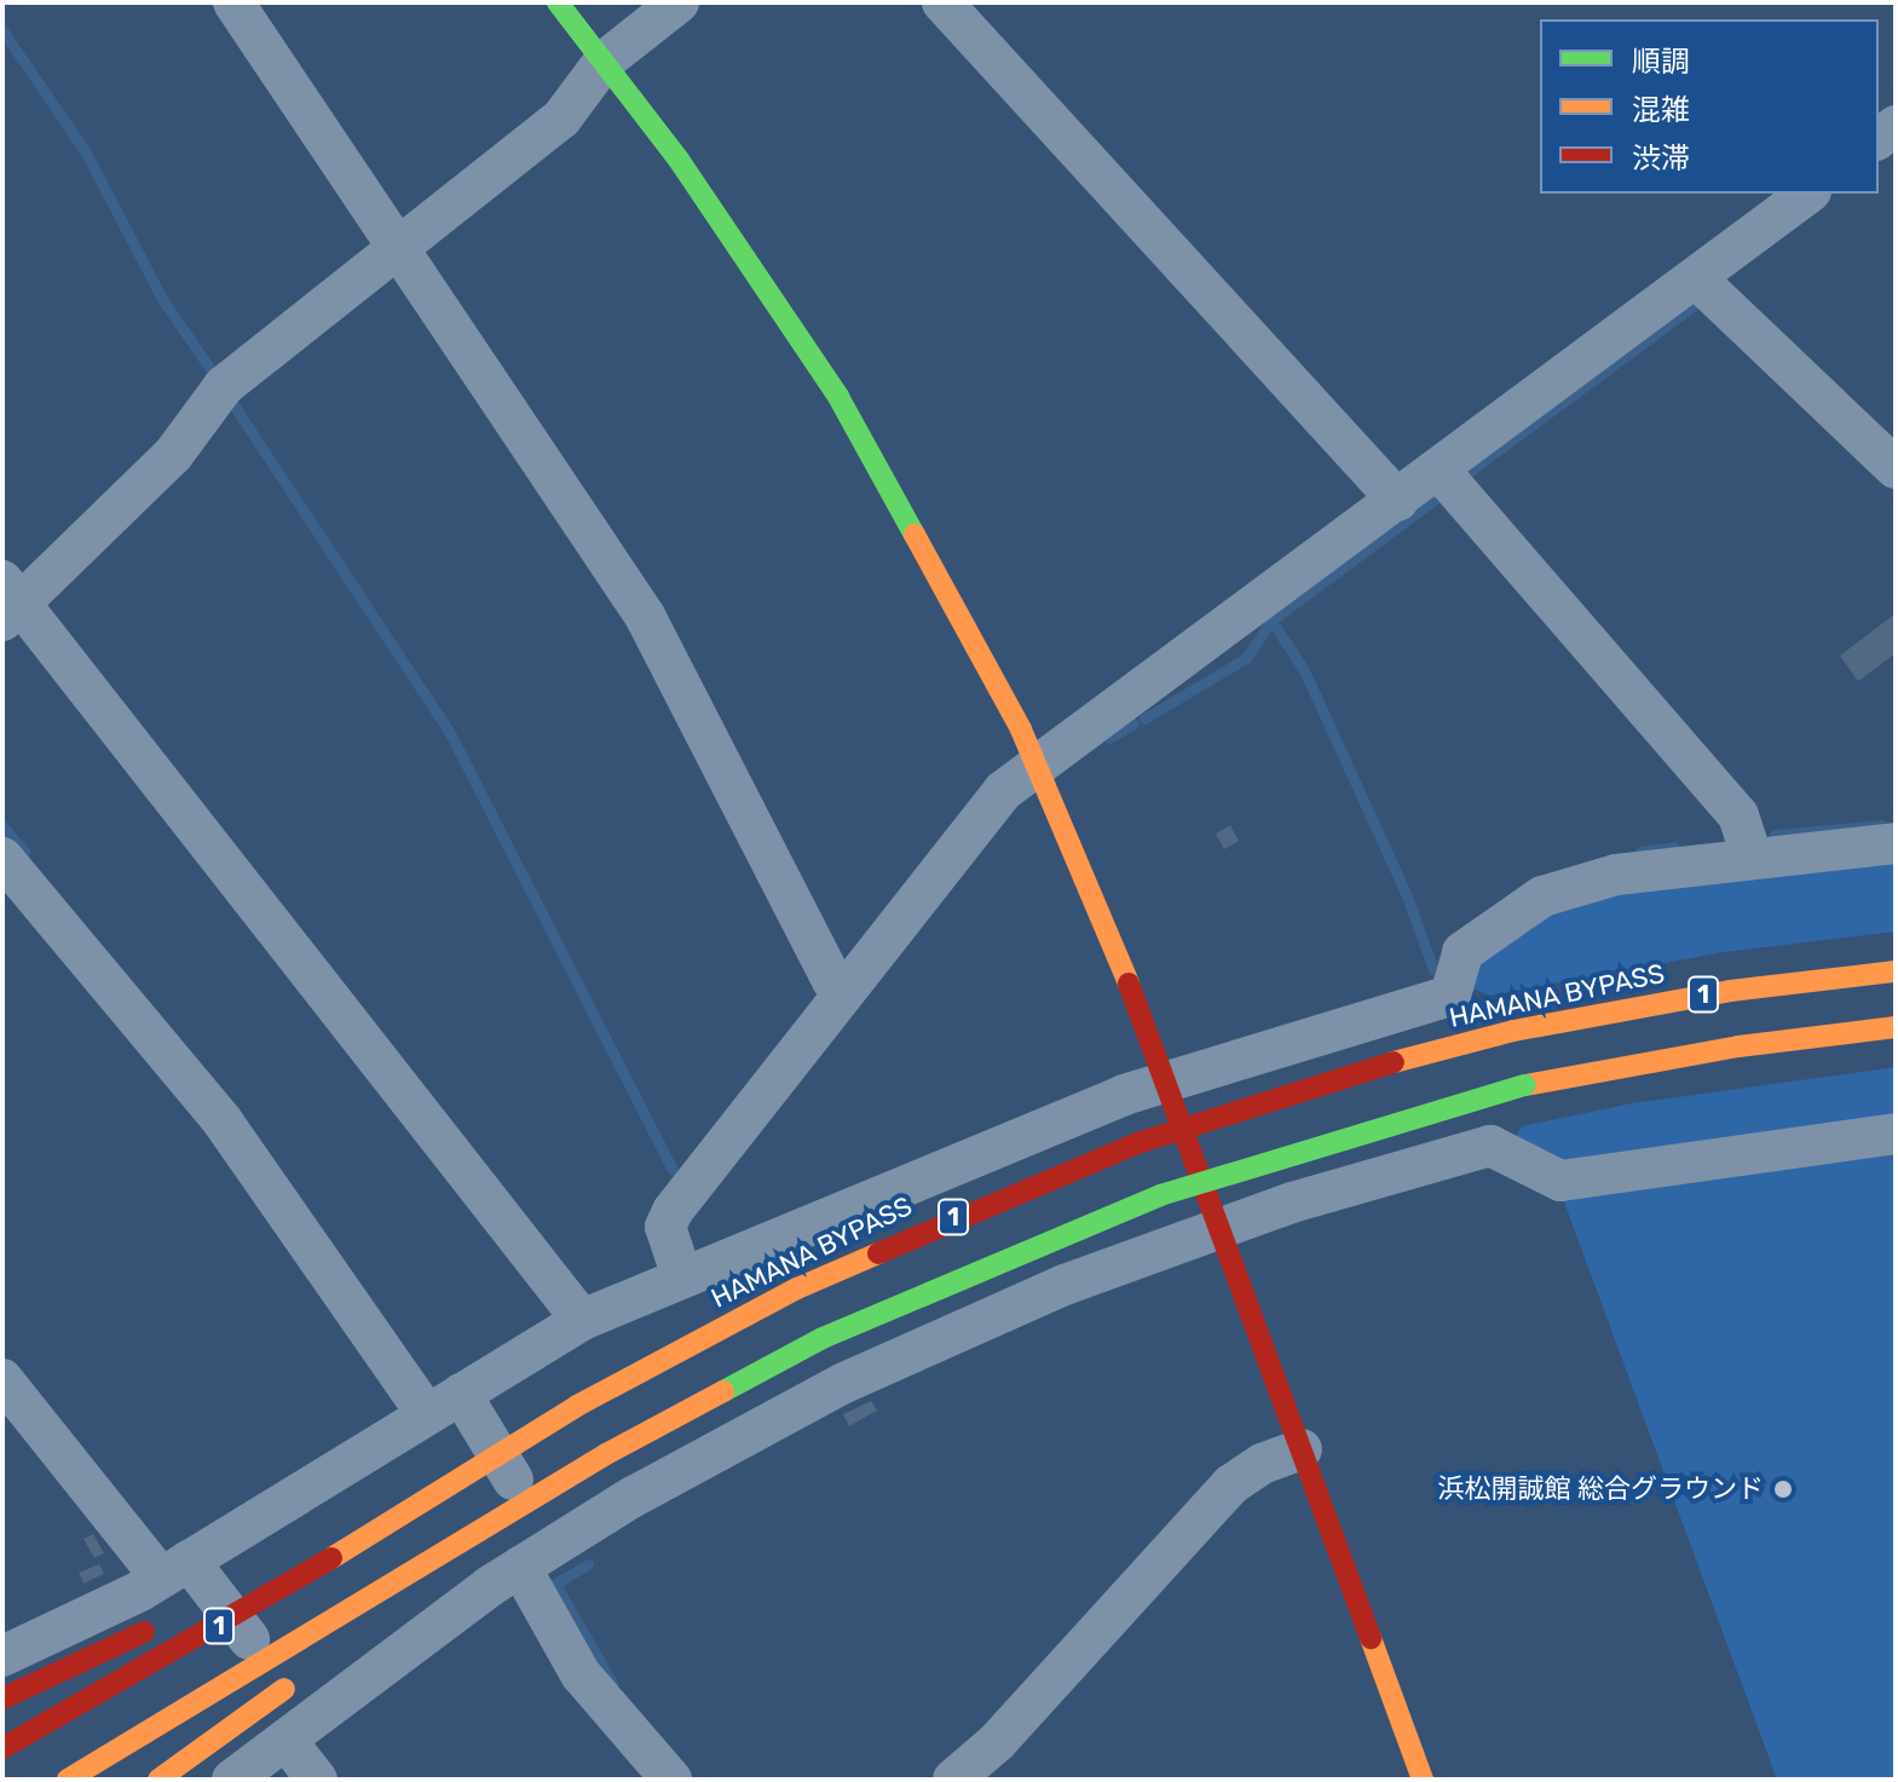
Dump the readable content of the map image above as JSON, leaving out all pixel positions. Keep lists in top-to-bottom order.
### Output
{
  "streets": {
    "main road": ["1", "HAMANA BYPASS"]
  },
  "places": ["浜松開誠館 総合グラウンド"],
  "legend": ["順調", "混雑", "渋滞"]
}
